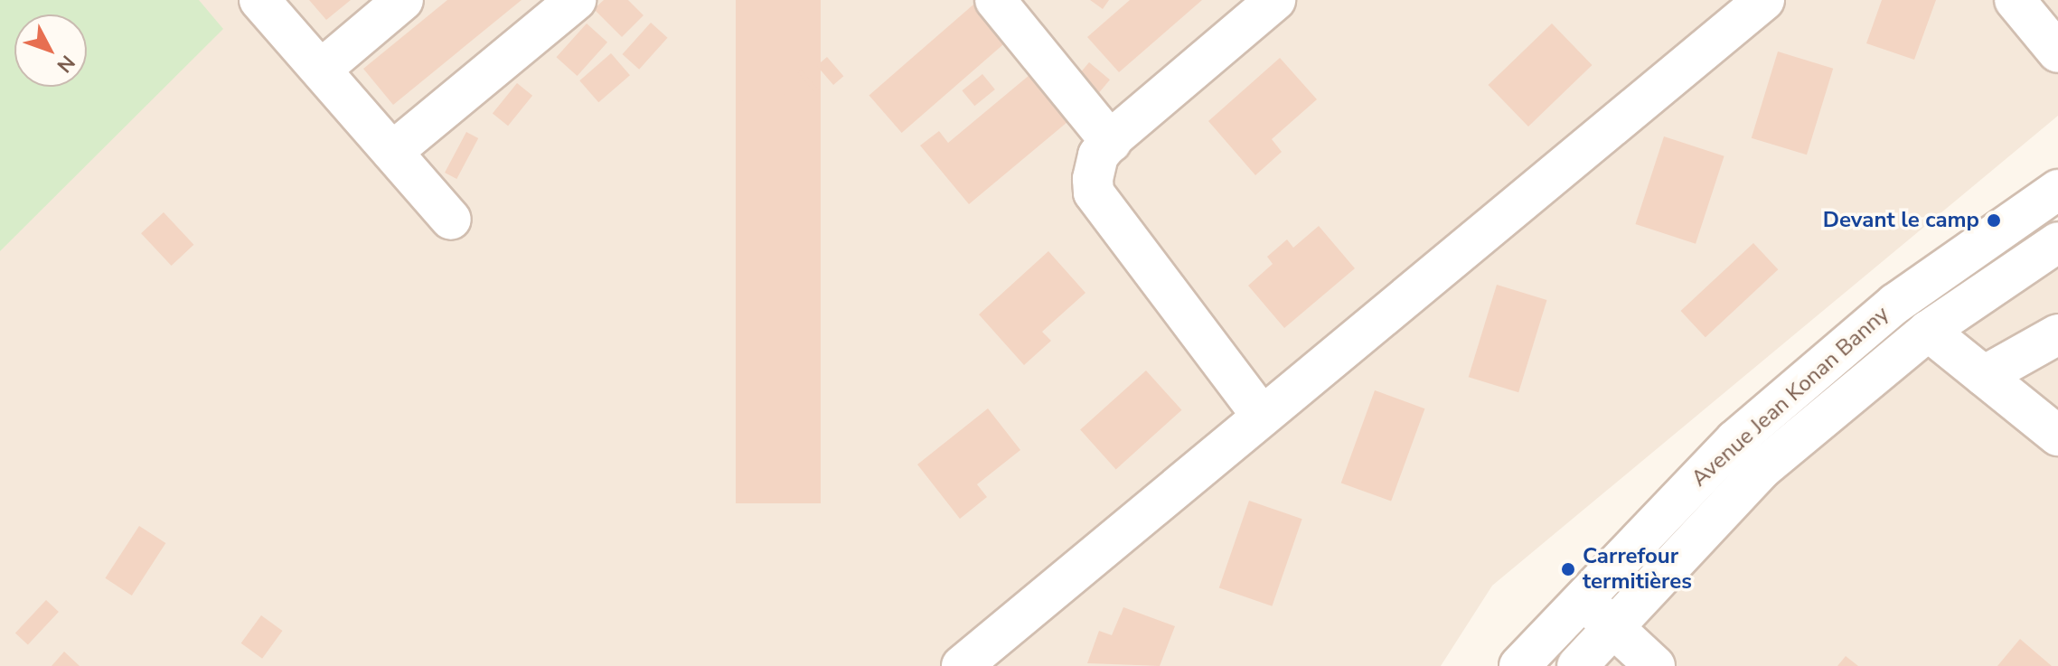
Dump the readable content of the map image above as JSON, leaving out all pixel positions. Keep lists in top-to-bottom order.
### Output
{
  "streets": {
    "street": ["Avenue Jean Konan Banny"]
  },
  "places": ["Devant le camp", "Carrefour termitières"],
  "north": "bottom right"
}
